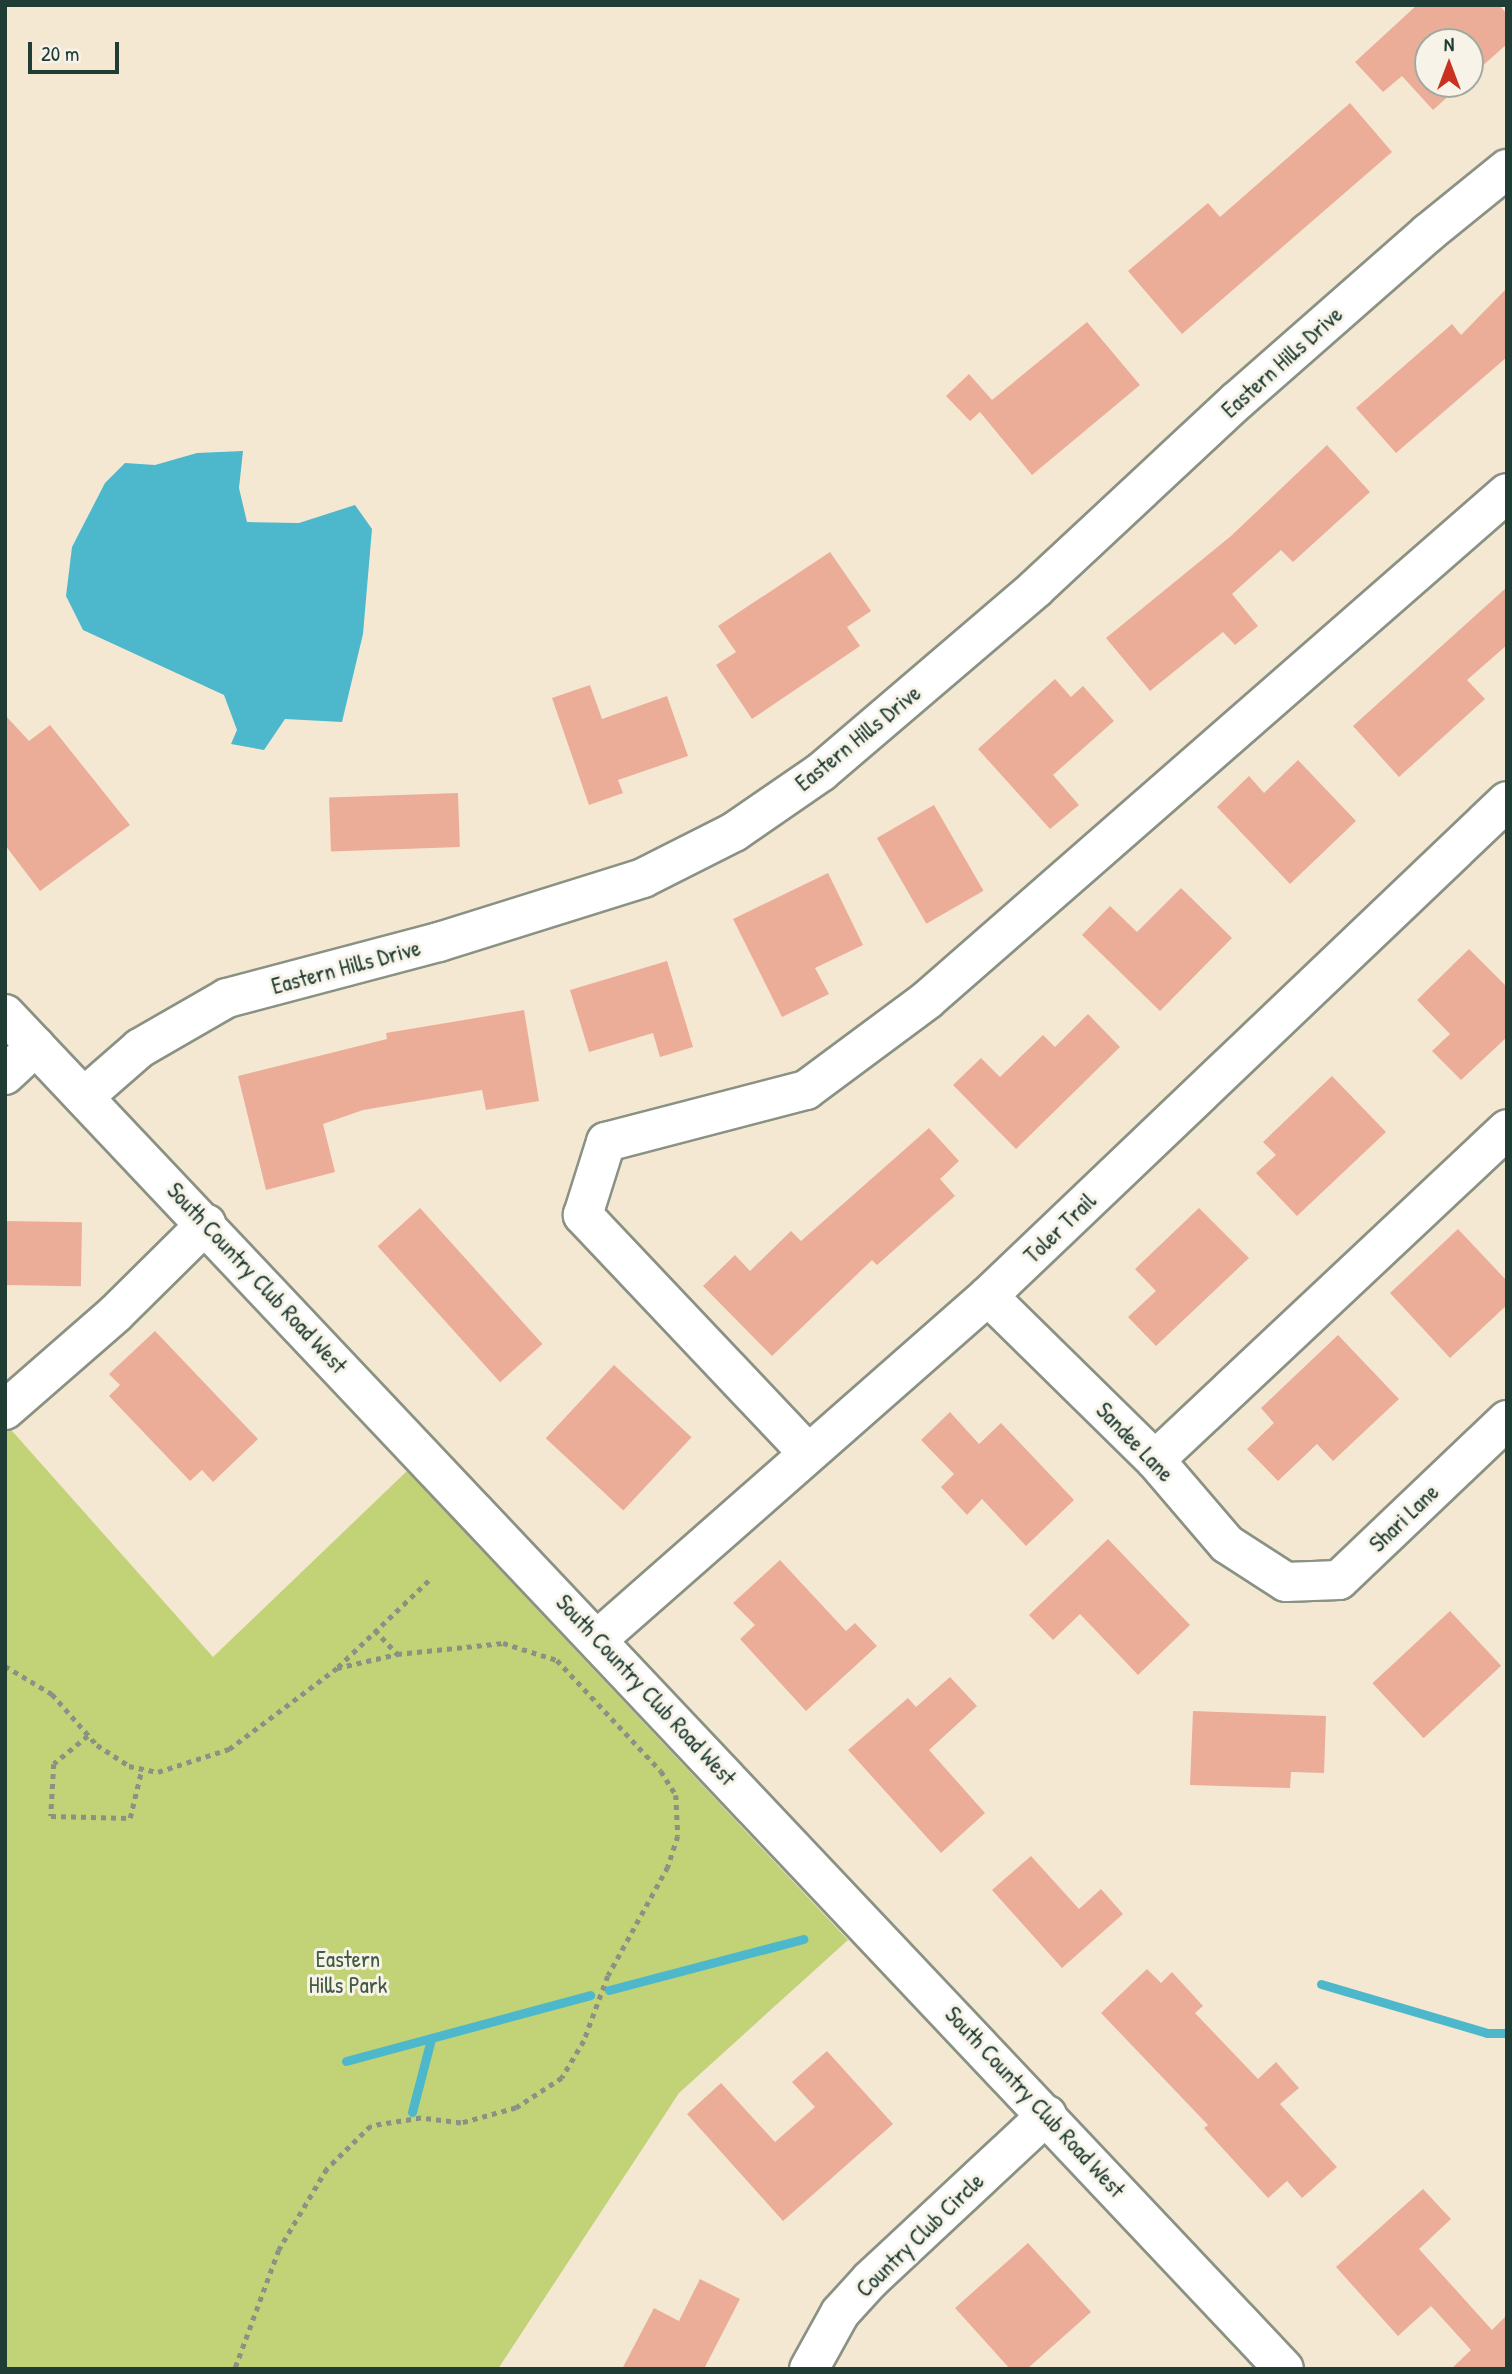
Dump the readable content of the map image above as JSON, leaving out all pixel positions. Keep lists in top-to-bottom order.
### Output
{
  "streets": {
    "street": [
      "Eastern Hills Drive",
      "Toler Trail",
      "South Country Club Road West",
      "Sandee Lane",
      "Shari Lane",
      "Country Club Circle"
    ]
  },
  "crossings": [
    ["Eastern Hills Drive", "South Country Club Road West"],
    ["Toler Trail", "South Country Club Road West"],
    ["Toler Trail", "Sandee Lane"],
    ["South Country Club Road West", "Country Club Circle"],
    ["Sandee Lane", "Shari Lane"]
  ],
  "parks": ["Eastern Hills Park"],
  "scale_bar": "20 m",
  "north": "top"
}
